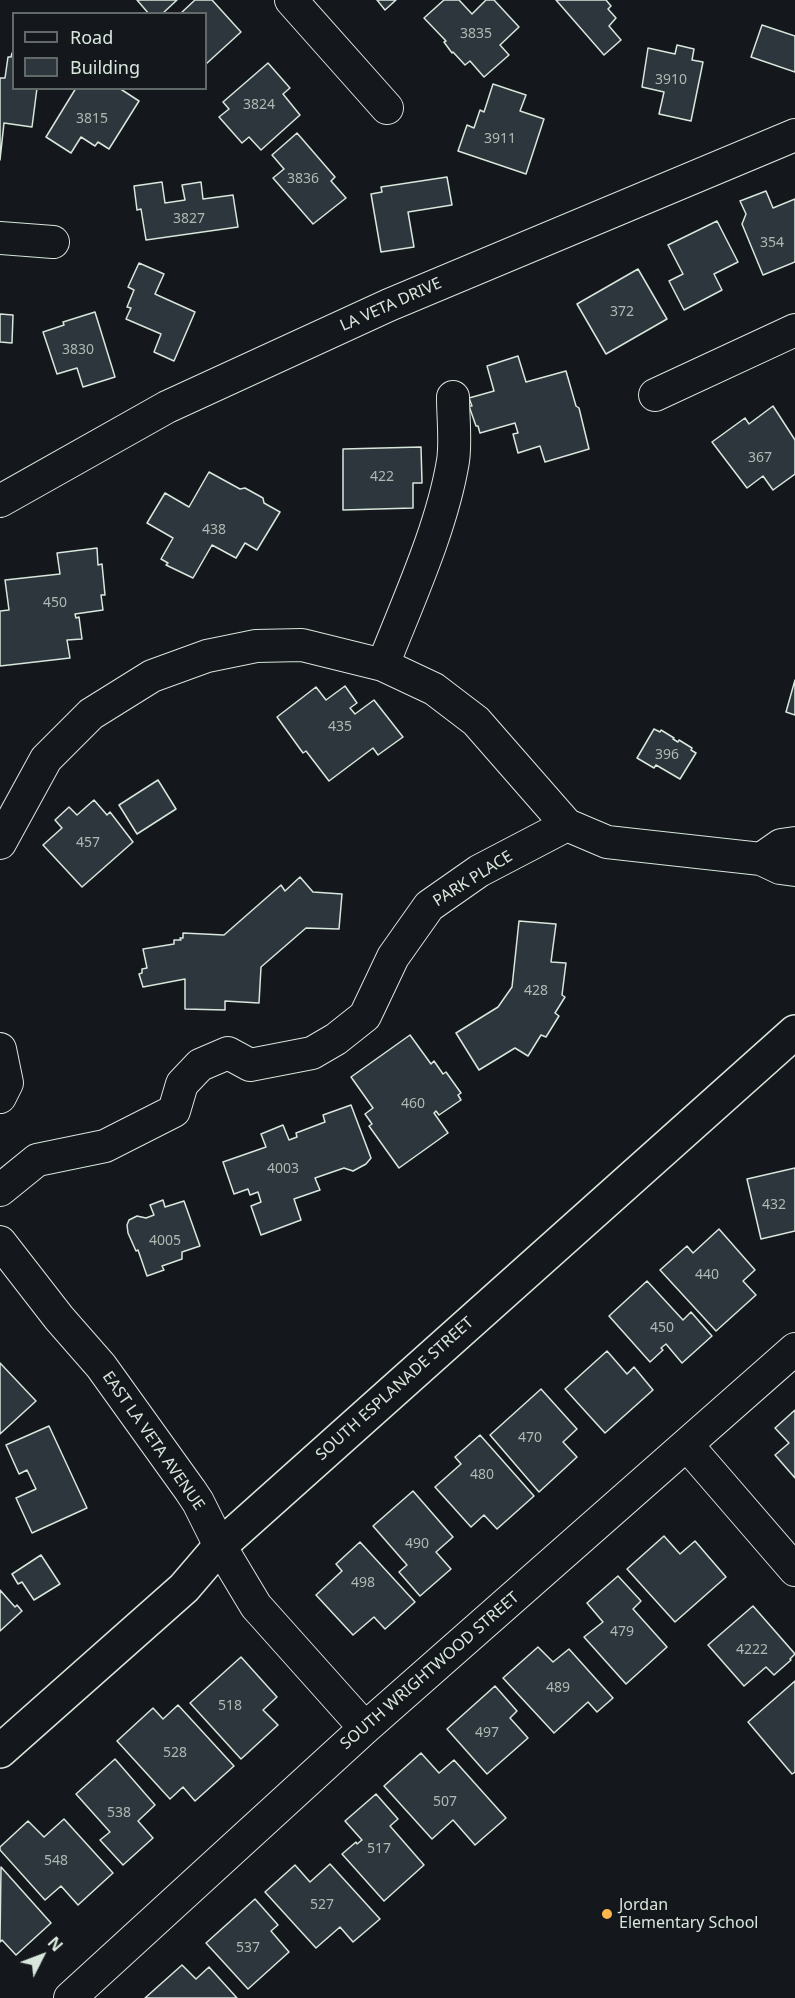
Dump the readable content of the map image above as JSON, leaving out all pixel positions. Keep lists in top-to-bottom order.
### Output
{
  "streets": {
    "main road": ["SOUTH ESPLANADE STREET"],
    "street": [
      "LA VETA DRIVE",
      "PARK PLACE",
      "EAST LA VETA AVENUE",
      "SOUTH WRIGHTWOOD STREET"
    ]
  },
  "crossings": [
    ["SOUTH ESPLANADE STREET", "EAST LA VETA AVENUE"],
    ["EAST LA VETA AVENUE", "SOUTH WRIGHTWOOD STREET"]
  ],
  "places": ["Jordan Elementary School"],
  "house_numbers": [
    "3835",
    "3910",
    "3824",
    "3815",
    "3911",
    "3836",
    "3827",
    "354",
    "372",
    "3830",
    "367",
    "422",
    "438",
    "450",
    "435",
    "396",
    "457",
    "428",
    "460",
    "4003",
    "432",
    "4005",
    "440",
    "450",
    "470",
    "480",
    "490",
    "498",
    "479",
    "4222",
    "489",
    "518",
    "497",
    "528",
    "507",
    "538",
    "517",
    "548",
    "527",
    "537"
  ],
  "legend": ["Road", "Building"],
  "north": "top right"
}
